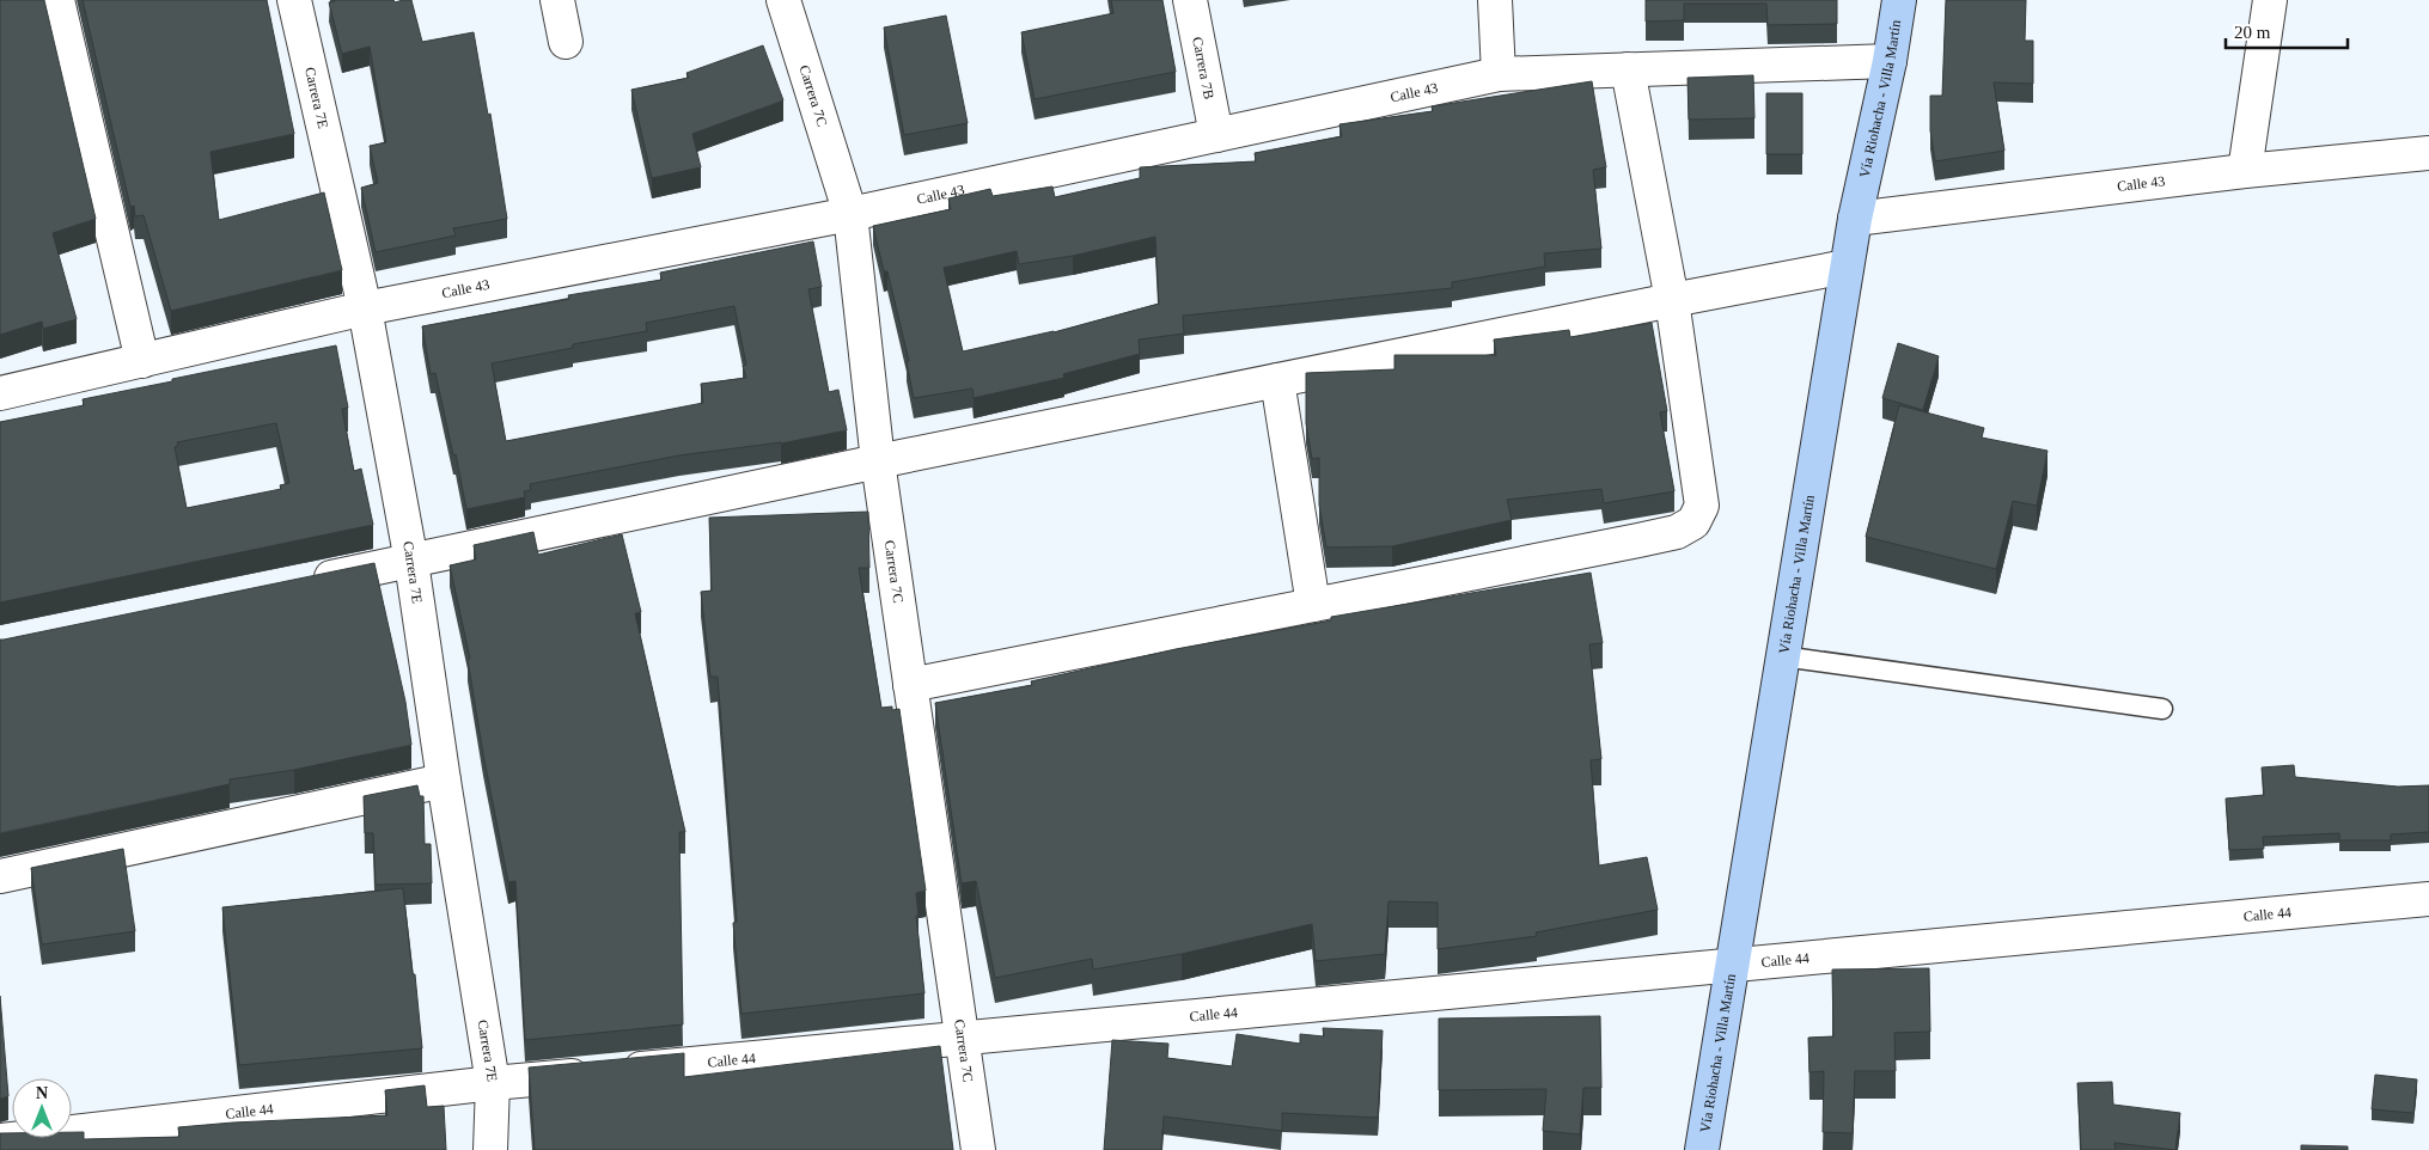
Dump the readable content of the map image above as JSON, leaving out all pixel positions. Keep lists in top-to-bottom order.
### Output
{
  "streets": {
    "main road": ["Vía Riohacha - Villa Martín"],
    "street": [
      "Carrera 7B",
      "Calle 43",
      "Carrera 7C",
      "Carrera 7E",
      "Calle 44"
    ]
  },
  "crossings": [
    ["Carrera 7B", "Calle 43"],
    ["Calle 43", "Carrera 7C"],
    ["Calle 43", "Carrera 7E"],
    ["Calle 43", "Vía Riohacha - Villa Martín"],
    ["Carrera 7C", "Calle 44"],
    ["Carrera 7E", "Calle 44"],
    ["Vía Riohacha - Villa Martín", "Calle 44"]
  ],
  "scale_bar": "20 m",
  "north": "top"
}
